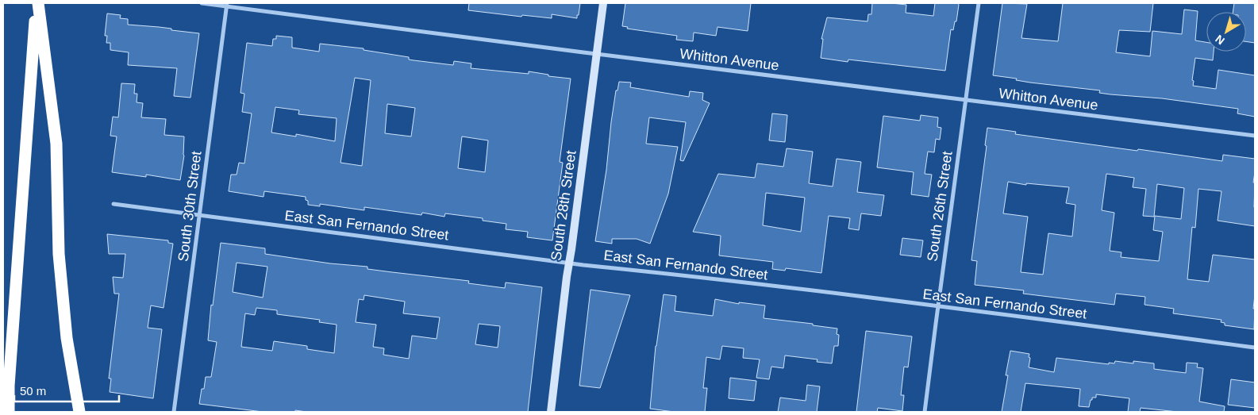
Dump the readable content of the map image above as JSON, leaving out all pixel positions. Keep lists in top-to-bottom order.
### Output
{
  "streets": {
    "street": [
      "Whitton Avenue",
      "South 28th Street",
      "South 30th Street",
      "South 26th Street",
      "East San Fernando Street"
    ]
  },
  "crossings": [
    ["Whitton Avenue", "South 28th Street"],
    ["Whitton Avenue", "South 30th Street"],
    ["Whitton Avenue", "South 26th Street"],
    ["South 28th Street", "East San Fernando Street"],
    ["South 30th Street", "East San Fernando Street"],
    ["South 26th Street", "East San Fernando Street"]
  ],
  "scale_bar": "50 m",
  "north": "bottom left"
}
